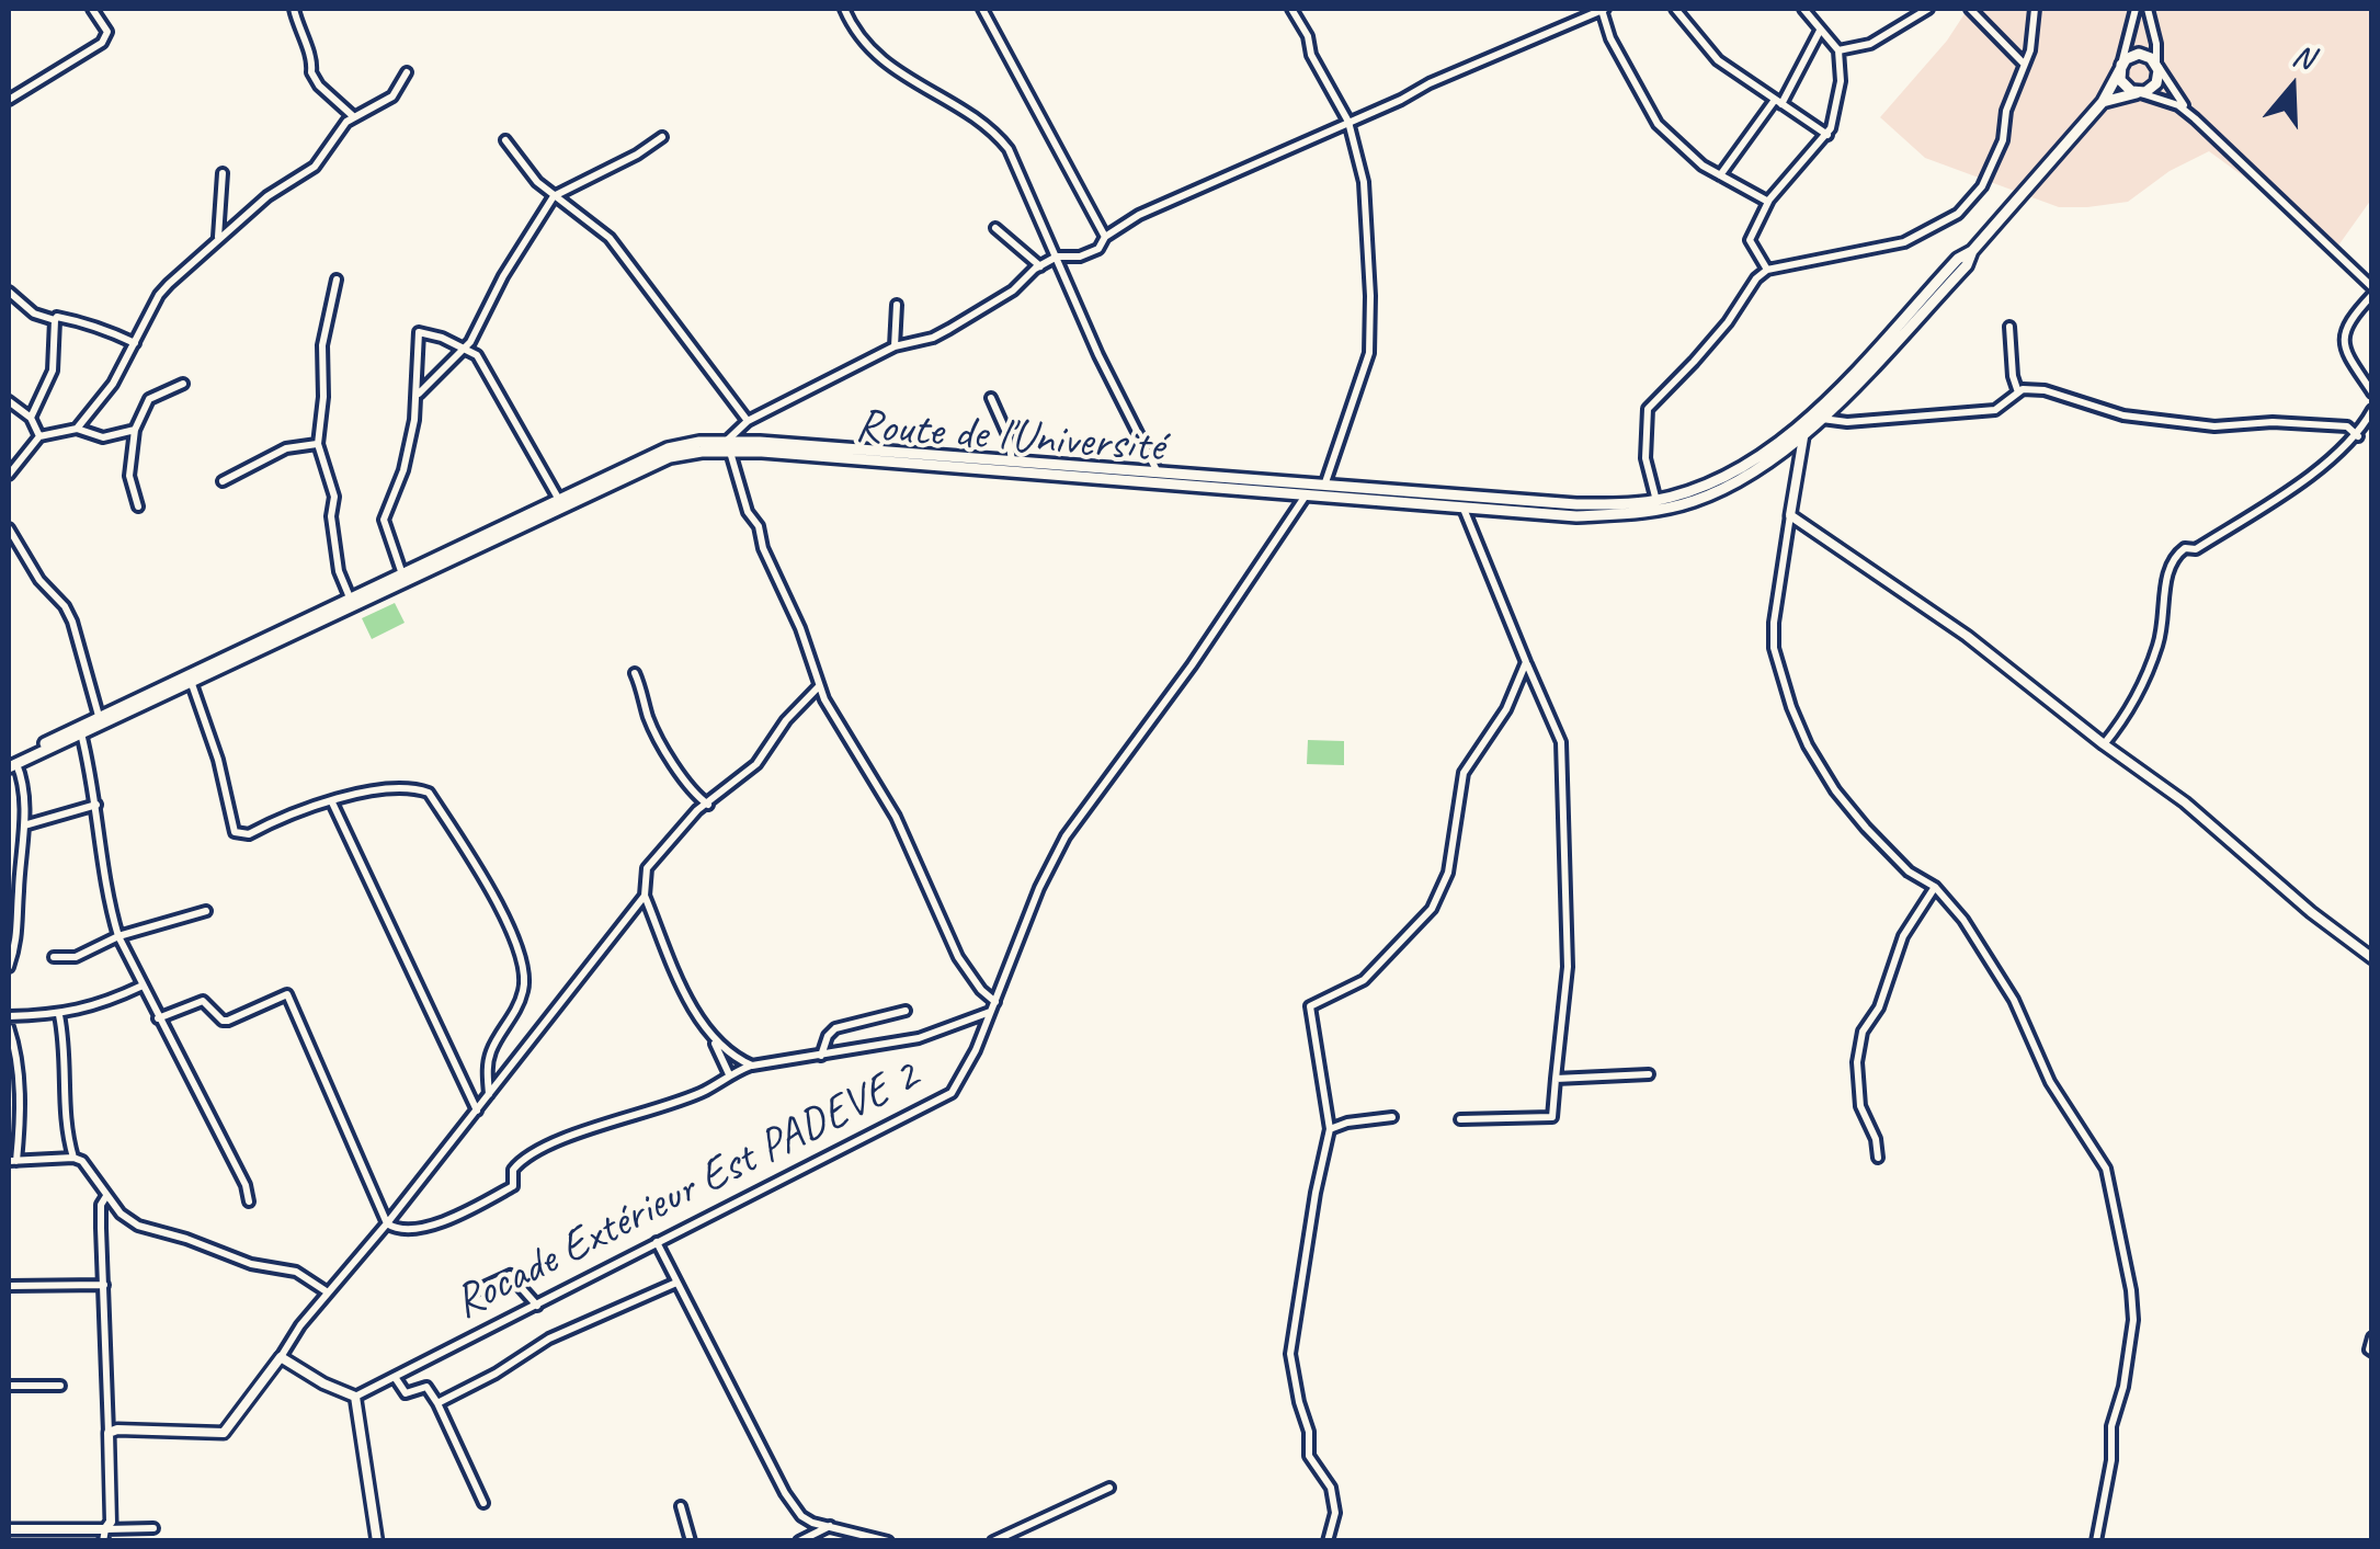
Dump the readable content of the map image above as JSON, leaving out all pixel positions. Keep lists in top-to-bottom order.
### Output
{
  "streets": {
    "main road": ["Route de l'Université"],
    "street": ["Rocade Extérieur Est PADEVE 2"]
  },
  "crossings": [
    ["Route de l'Université", "Rocade Extérieur Est PADEVE 2"]
  ],
  "north": "top"
}
